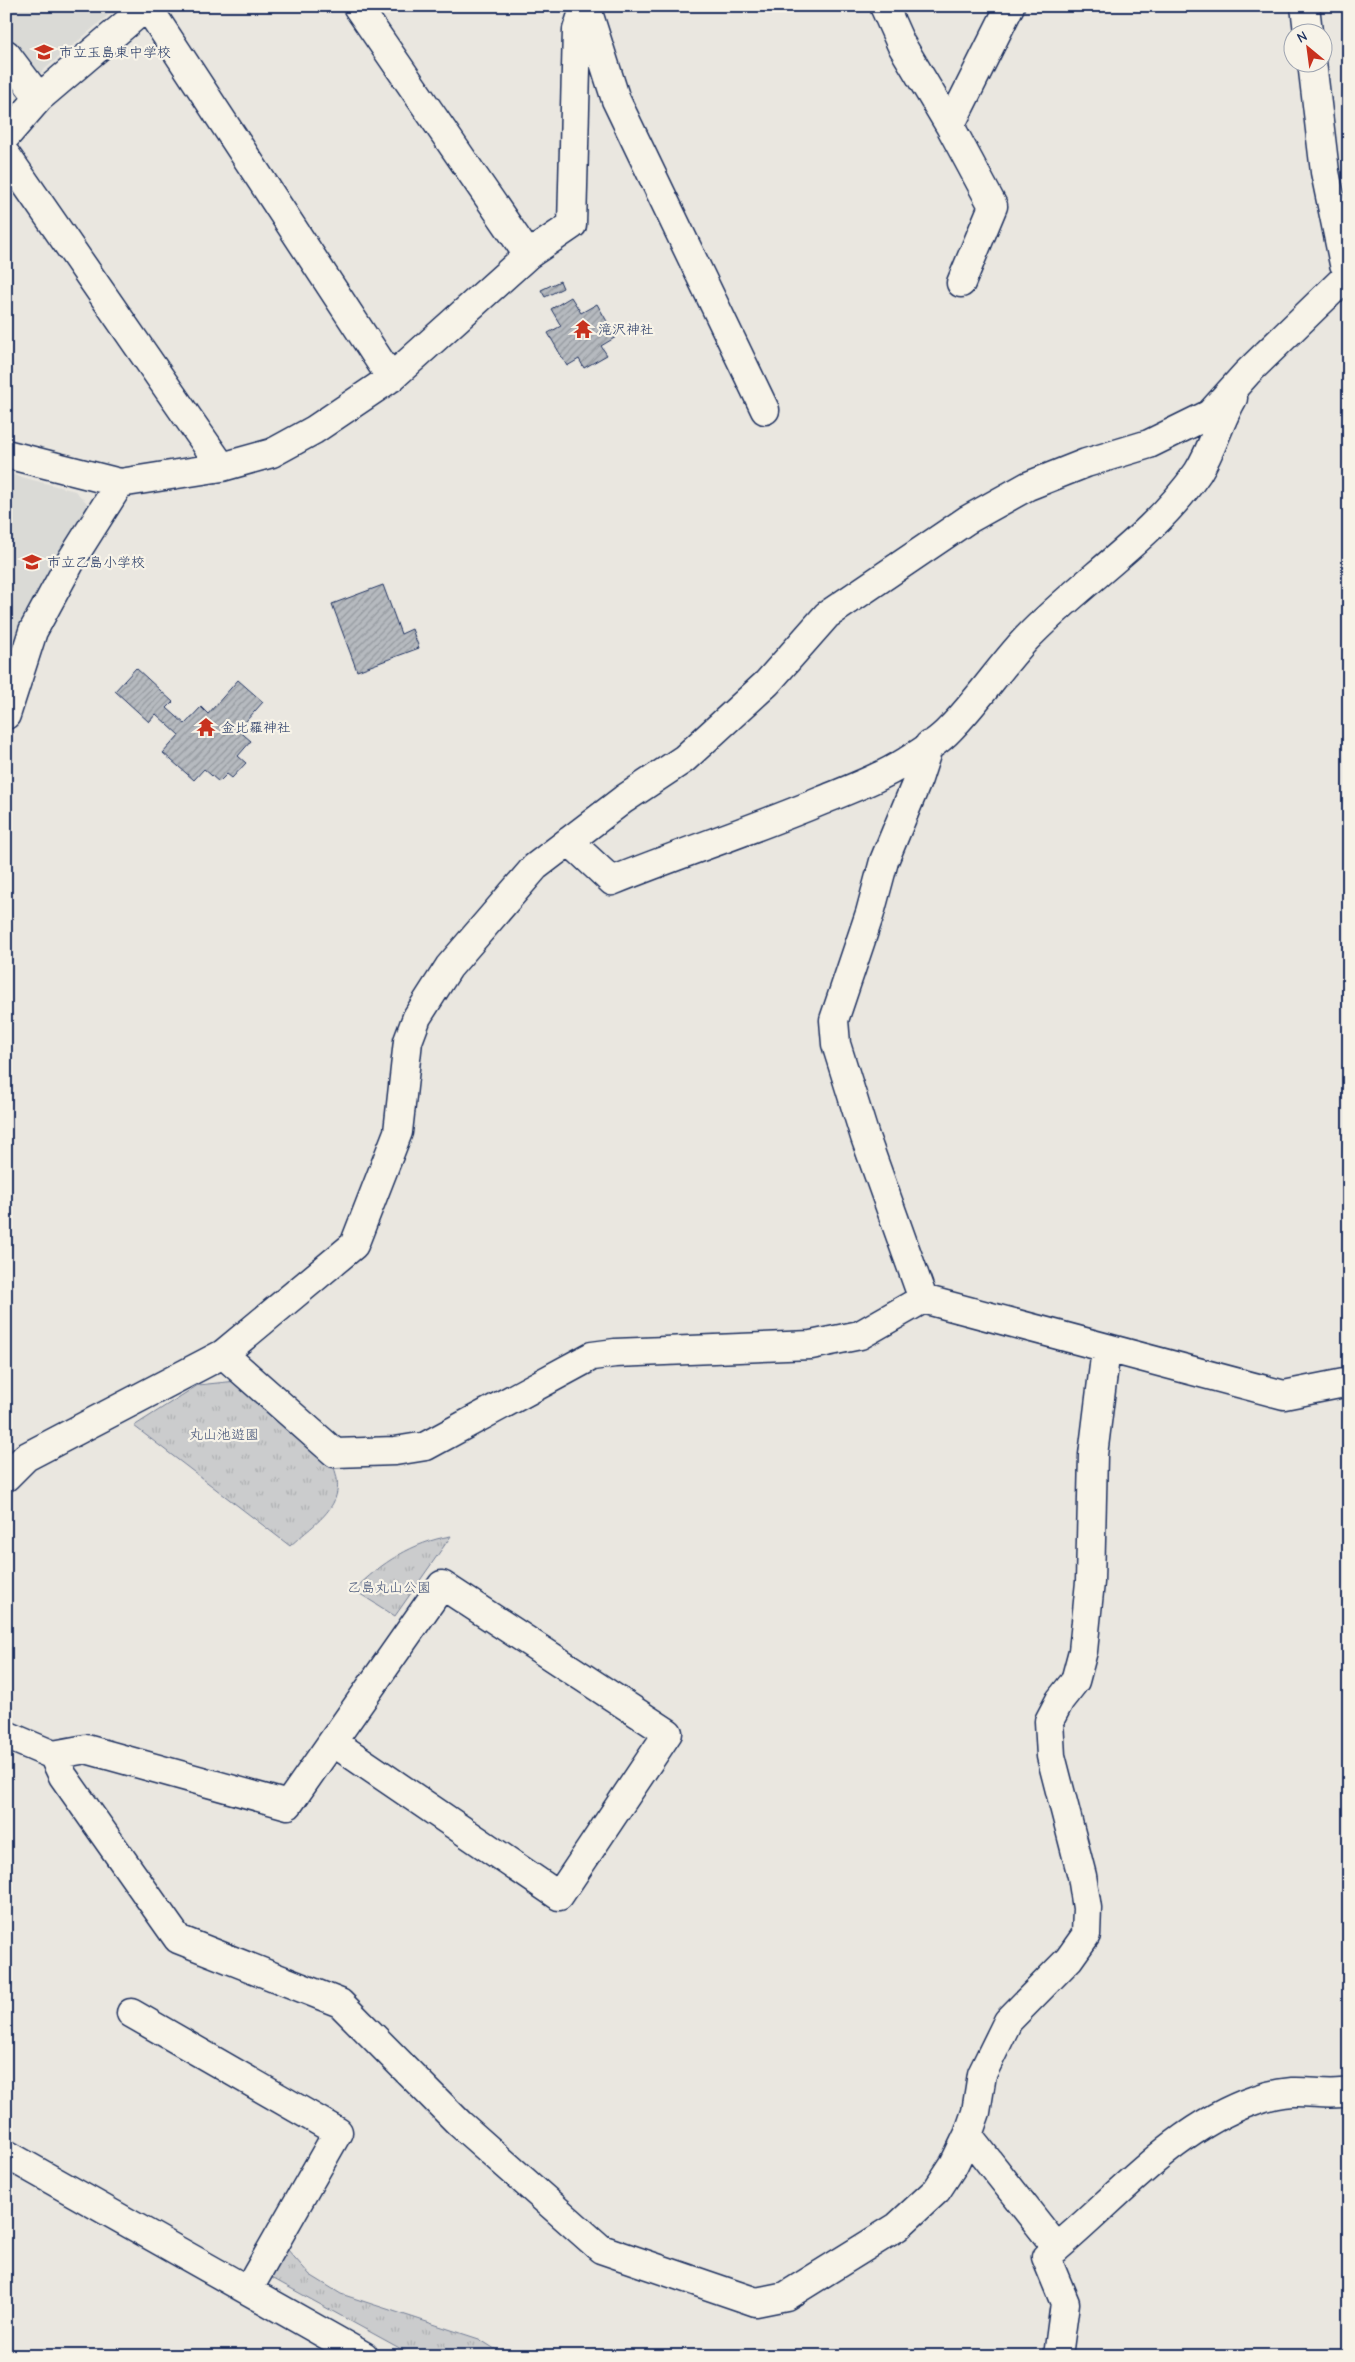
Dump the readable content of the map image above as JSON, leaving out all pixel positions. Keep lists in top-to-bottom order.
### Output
{
  "parks": ["丸山池遊園", "乙島丸山公園"],
  "places": {
    "school or university": ["市立玉島東中学校", "市立乙島小学校"],
    "temple": ["滝沢神社", "金比羅神社"]
  },
  "north": "top left"
}
